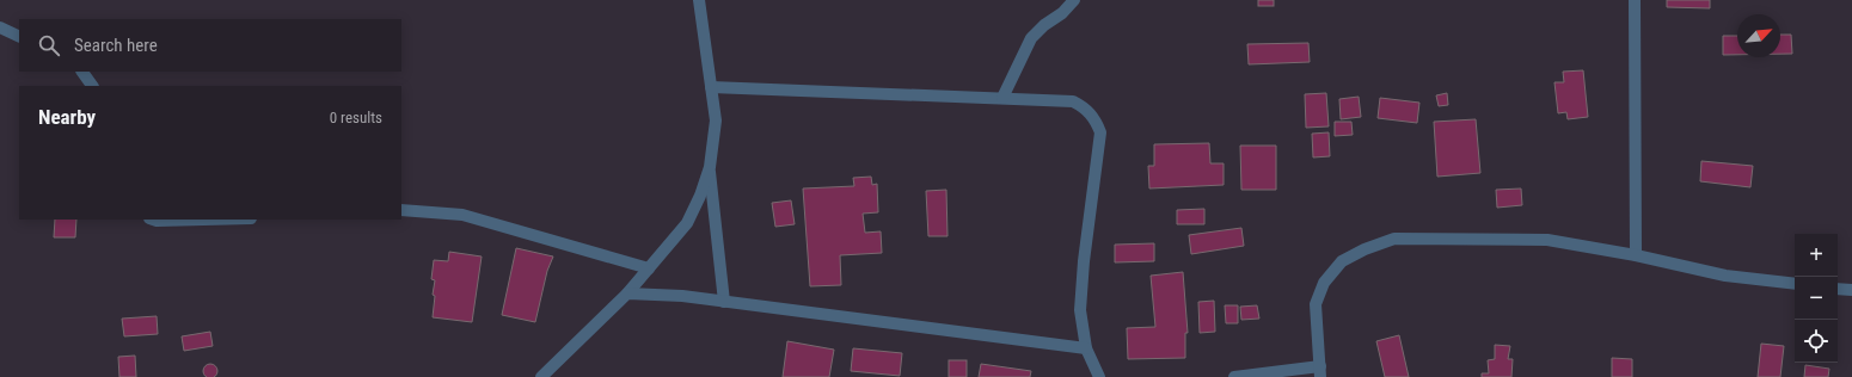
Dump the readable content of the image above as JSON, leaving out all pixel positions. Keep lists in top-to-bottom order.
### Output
{
  "north": "top right",
  "page": {
    "search": "Search here",
    "heading": ["Nearby", "0 results"],
    "map_buttons": ["+", "−"]
  }
}
